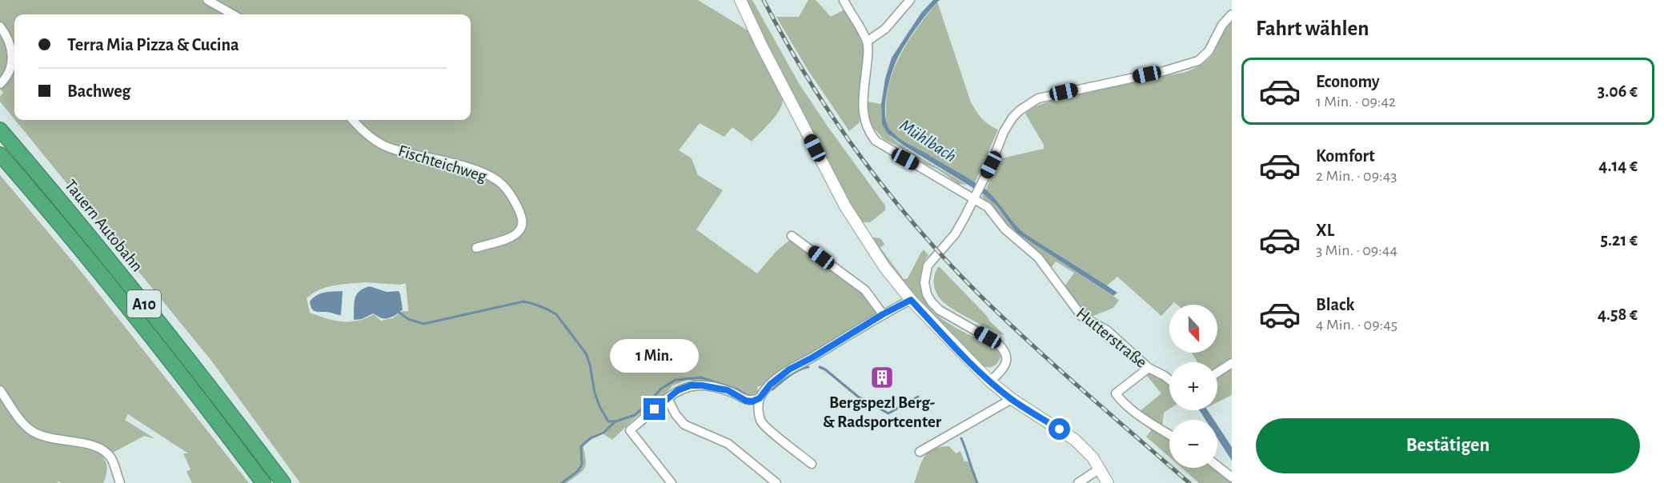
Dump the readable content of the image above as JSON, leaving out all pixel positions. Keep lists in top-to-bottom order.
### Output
{
  "streets": {
    "highway": ["Tauern Autobahn", "A10"],
    "street": ["Fischteichweg", "Hutterstraße"]
  },
  "water": ["Mühlbach"],
  "places": {
    "building": ["Bergspezl Berg- & Radsportcenter"]
  },
  "north": "bottom",
  "page": {
    "heading": "Fahrt wählen",
    "banner": ["Terra Mia Pizza & Cucina", "Bachweg"],
    "list": [
      {
        "name": "Economy",
        "note": "1 Min. · 09:42",
        "value": "3.06 €"
      },
      {
        "name": "Komfort",
        "note": "2 Min. · 09:43",
        "value": "4.14 €"
      },
      {
        "name": "XL",
        "note": "3 Min. · 09:44",
        "value": "5.21 €"
      },
      {
        "name": "Black",
        "note": "4 Min. · 09:45",
        "value": "4.58 €"
      }
    ],
    "map_buttons": ["+", "−"],
    "bubble": "1 Min.",
    "buttons": "Bestätigen"
  }
}
